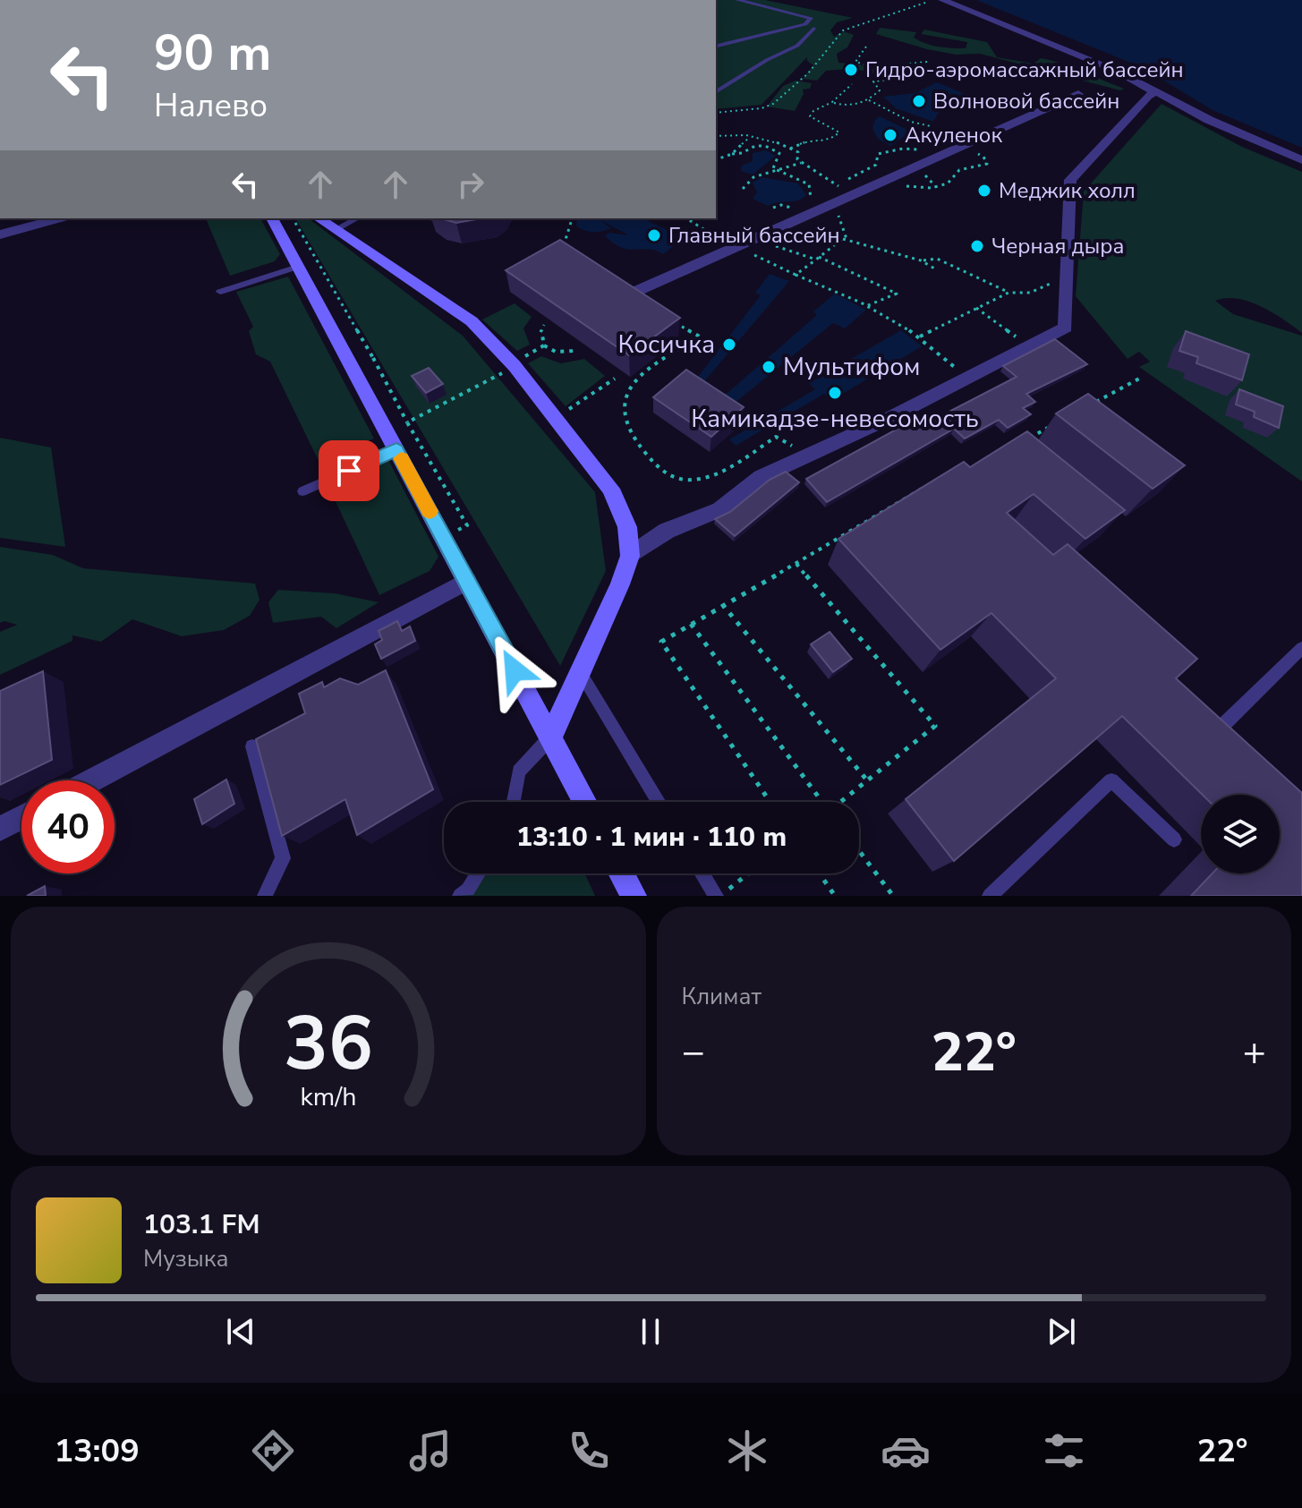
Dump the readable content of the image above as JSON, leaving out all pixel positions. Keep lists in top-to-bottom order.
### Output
{
  "places": [
    "Гидро-аэромассажный бассейн",
    "Волновой бассейн",
    "Акуленок",
    "Меджик холл",
    "Главный бассейн",
    "Черная дыра",
    "Косичка",
    "Мультифом",
    "Камикадзе-невесомость"
  ],
  "page": {
    "turn": ["90 m", "Налево"],
    "limit": "40",
    "trip": "13:10 · 1 мин · 110 m",
    "tile": "Климат",
    "heat": ["−", "22°", "+"],
    "song": ["103.1 FM", "Музыка"],
    "tabs": ["13:09", "22°"],
    "gauge": ["36", "km/h"]
  }
}
